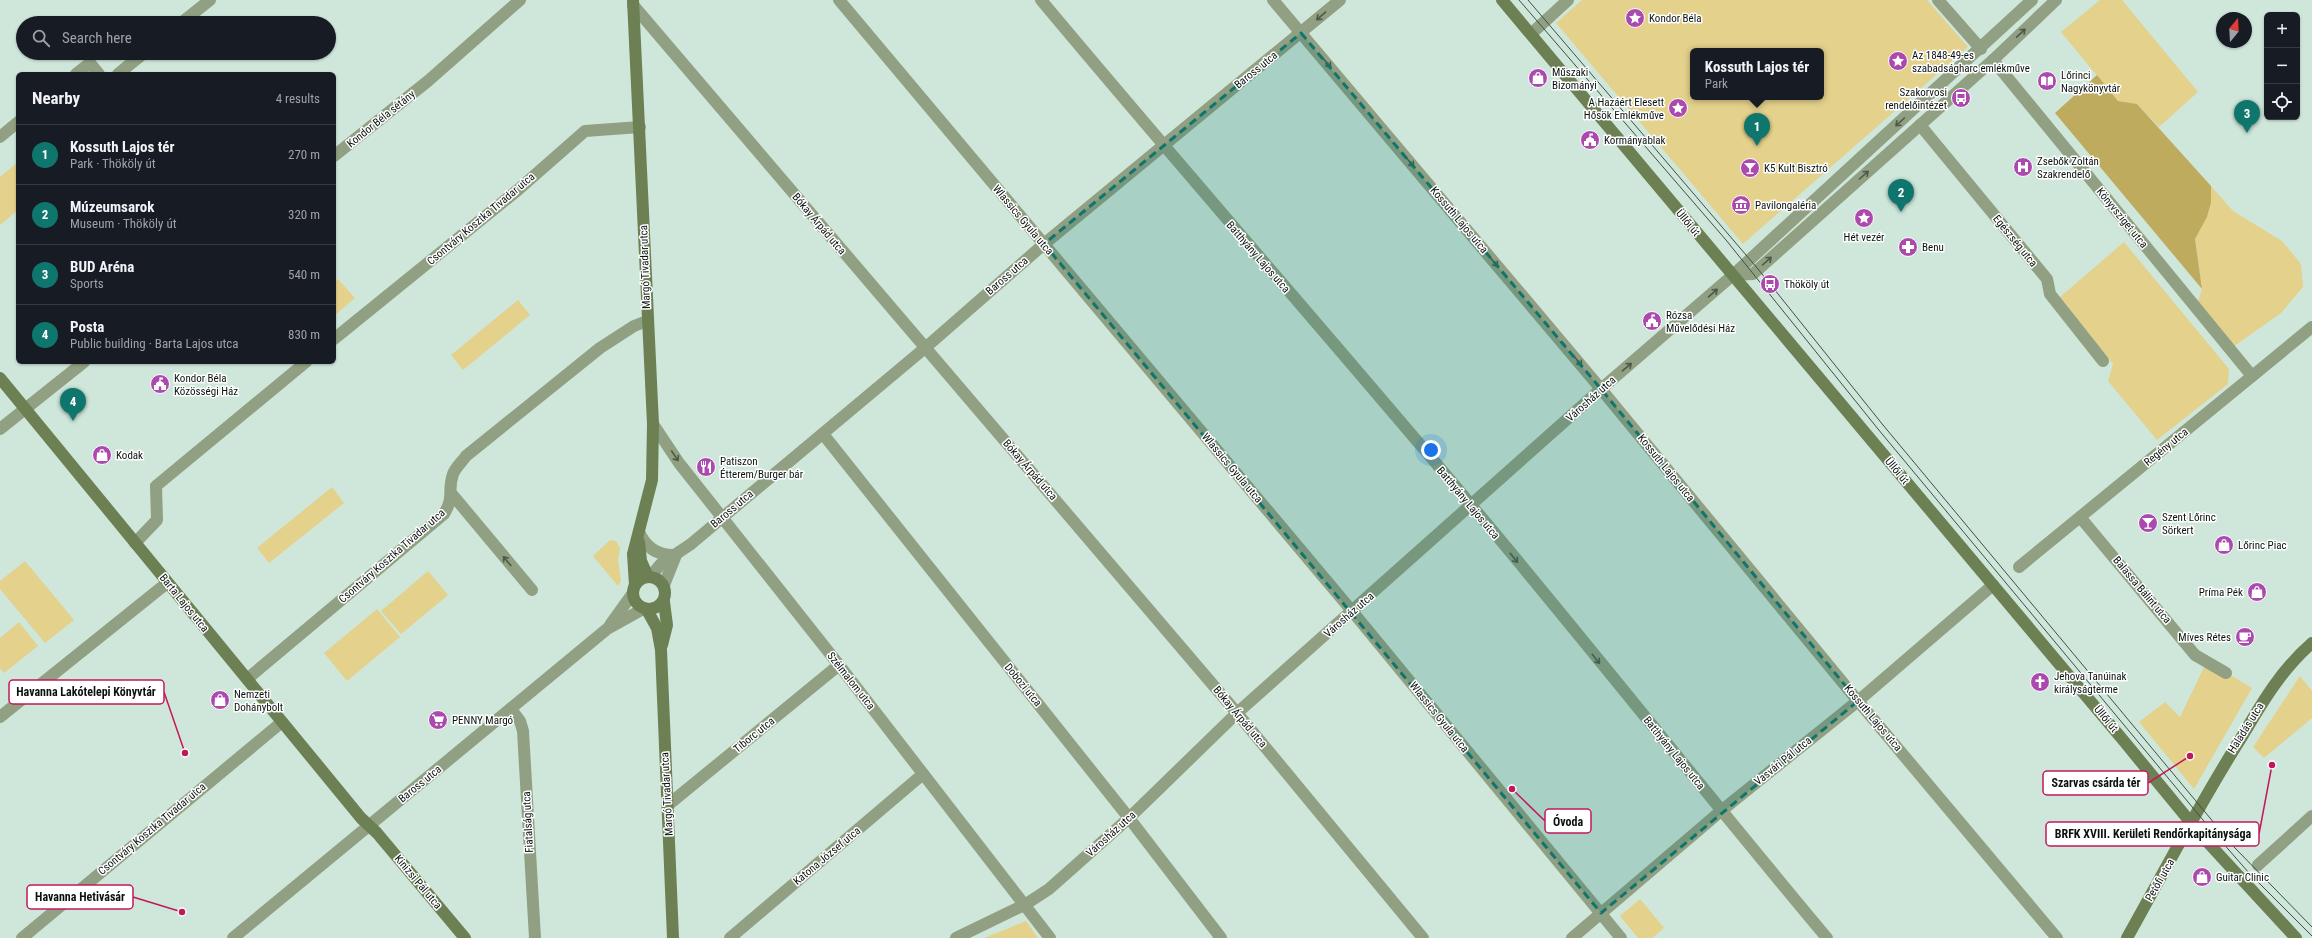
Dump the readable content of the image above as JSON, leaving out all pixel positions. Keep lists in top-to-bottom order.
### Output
{
  "streets": {
    "street": [
      "Baross utca",
      "Kondor Béla sétány",
      "Könyvsziget utca",
      "Csontváry Kosztka Tivadar utca",
      "Wlassics Gyula utca",
      "Kossuth Lajos utca",
      "Üllői út",
      "Bókay Árpád utca",
      "Egészség utca",
      "Batthyány Lajos utca",
      "Margó Tivadar utca",
      "Városház utca",
      "Regény utca",
      "Balassa Bálint utca",
      "Barta Lajos utca",
      "Szélmalom utca",
      "Dobozi utca",
      "Haladás utca",
      "Tiborc utca",
      "Vasvári Pál utca",
      "Fiatalság utca",
      "Katona József utca",
      "Petőfi utca",
      "Kinizsi Pál utca"
    ]
  },
  "crossings": [
    ["Baross utca", "Wlassics Gyula utca"],
    ["Baross utca", "Kossuth Lajos utca"],
    ["Baross utca", "Bókay Árpád utca"],
    ["Baross utca", "Batthyány Lajos utca"],
    ["Baross utca", "Margó Tivadar utca"],
    ["Baross utca", "Barta Lajos utca"],
    ["Baross utca", "Szélmalom utca"],
    ["Baross utca", "Dobozi utca"],
    ["Baross utca", "Fiatalság utca"],
    ["Baross utca", "Kinizsi Pál utca"],
    ["Könyvsziget utca", "Regény utca"],
    ["Csontváry Kosztka Tivadar utca", "Margó Tivadar utca"],
    ["Csontváry Kosztka Tivadar utca", "Barta Lajos utca"],
    ["Wlassics Gyula utca", "Városház utca"],
    ["Wlassics Gyula utca", "Vasvári Pál utca"],
    ["Kossuth Lajos utca", "Városház utca"],
    ["Kossuth Lajos utca", "Vasvári Pál utca"],
    ["Üllői út", "Városház utca"],
    ["Üllői út", "Haladás utca"],
    ["Üllői út", "Vasvári Pál utca"],
    ["Üllői út", "Petőfi utca"],
    ["Bókay Árpád utca", "Margó Tivadar utca"],
    ["Bókay Árpád utca", "Városház utca"],
    ["Batthyány Lajos utca", "Városház utca"],
    ["Batthyány Lajos utca", "Vasvári Pál utca"],
    ["Margó Tivadar utca", "Szélmalom utca"],
    ["Margó Tivadar utca", "Tiborc utca"],
    ["Városház utca", "Szélmalom utca"],
    ["Városház utca", "Dobozi utca"],
    ["Regény utca", "Balassa Bálint utca"],
    ["Barta Lajos utca", "Kinizsi Pál utca"],
    ["Szélmalom utca", "Tiborc utca"],
    ["Szélmalom utca", "Katona József utca"],
    ["Haladás utca", "Petőfi utca"]
  ],
  "one_way": ["Kossuth Lajos utca"],
  "places": {
    "place": [
      "Kondor Béla",
      "Az 1848-49-es szabadságharc emlékműve",
      "A Hazáért Elesett Hősök Emlékműve",
      "Hét vezér"
    ],
    "shop": [
      "Műszaki Bizományi",
      "Kodak",
      "Lőrinc Piac",
      "Príma Pék",
      "Nemzeti Dohánybolt",
      "Guitar Clinic"
    ],
    "library": ["Lőrinci Nagykönyvtár"],
    "bus stop": ["Szakorvosi rendelőintézet", "Thököly út"],
    "public building": ["Kormányablak", "Rózsa Művelődési Ház", "Kondor Béla Közösségi Ház"],
    "hospital": ["Zsebők Zoltán Szakrendelő"],
    "bar": ["K5 Kult Bisztró", "Szent Lőrinc Sörkert"],
    "museum": ["Pavilongaléria"],
    "pharmacy": ["Benu"],
    "restaurant": ["Patiszon Étterem/Burger bár"],
    "cafe": ["Míves Rétes"],
    "church": ["Jehova Tanúinak királyságterme"],
    "supermarket": ["PENNY Margó"],
    "other": [
      "Havanna Lakótelepi Könyvtár",
      "Szarvas csárda tér",
      "BRFK XVIII. Kerületi Rendőrkapitánysága",
      "Óvoda",
      "Havanna Hetivásár"
    ]
  },
  "north": "top",
  "page": {
    "map_buttons": ["+", "−"],
    "search": "Search here",
    "popup": ["Kossuth Lajos tér", "Park"],
    "heading": ["Nearby", "4 results"],
    "pins": [
      "3",
      "1",
      "2",
      "4"
    ],
    "list": [
      {
        "mark": "1",
        "name": "Kossuth Lajos tér",
        "note": "Park · Thököly út",
        "value": "270 m"
      },
      {
        "mark": "2",
        "name": "Múzeumsarok",
        "note": "Museum · Thököly út",
        "value": "320 m"
      },
      {
        "mark": "3",
        "name": "BUD Aréna",
        "note": "Sports",
        "value": "540 m"
      },
      {
        "mark": "4",
        "name": "Posta",
        "note": "Public building · Barta Lajos utca",
        "value": "830 m"
      }
    ]
  }
}
